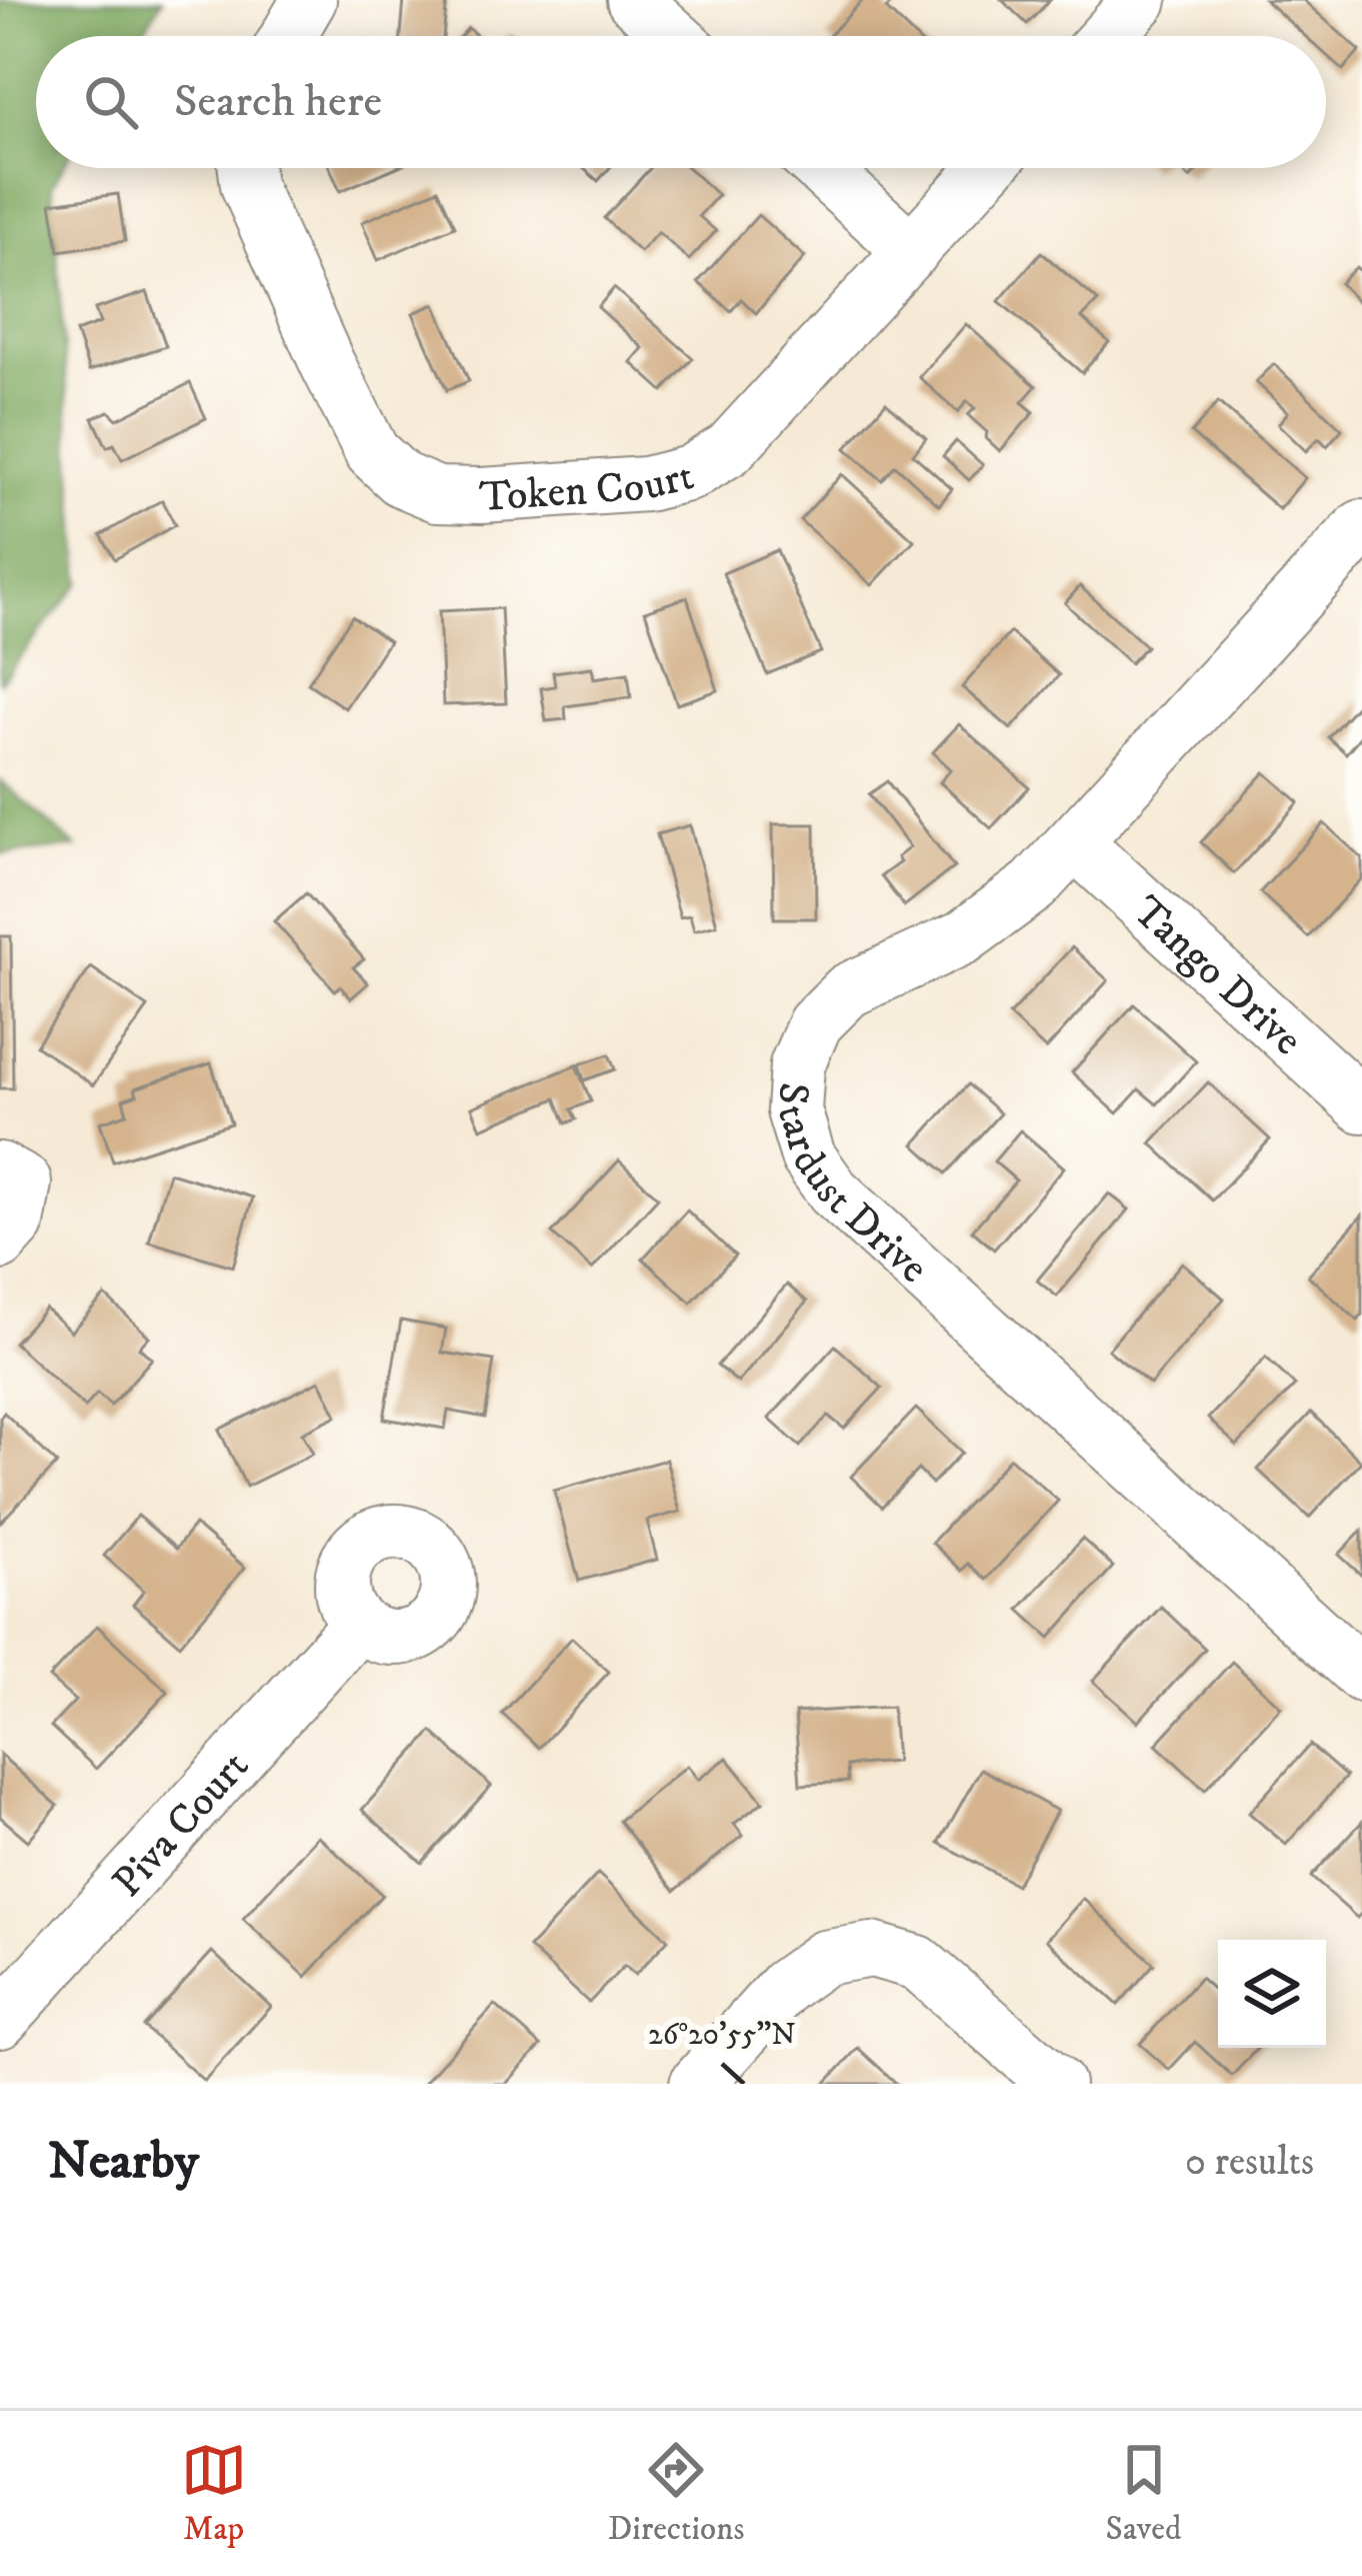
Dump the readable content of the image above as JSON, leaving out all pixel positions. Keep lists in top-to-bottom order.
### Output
{
  "streets": {
    "street": [
      "Token Court",
      "Tango Drive",
      "Stardust Drive",
      "Piva Court"
    ]
  },
  "crossings": [
    ["Tango Drive", "Stardust Drive"]
  ],
  "page": {
    "search": "Search here",
    "heading": ["Nearby", "0 results"],
    "nav": ["Map", "Directions", "Saved"]
  },
  "coordinates": ["26°20'55\"N"]
}
